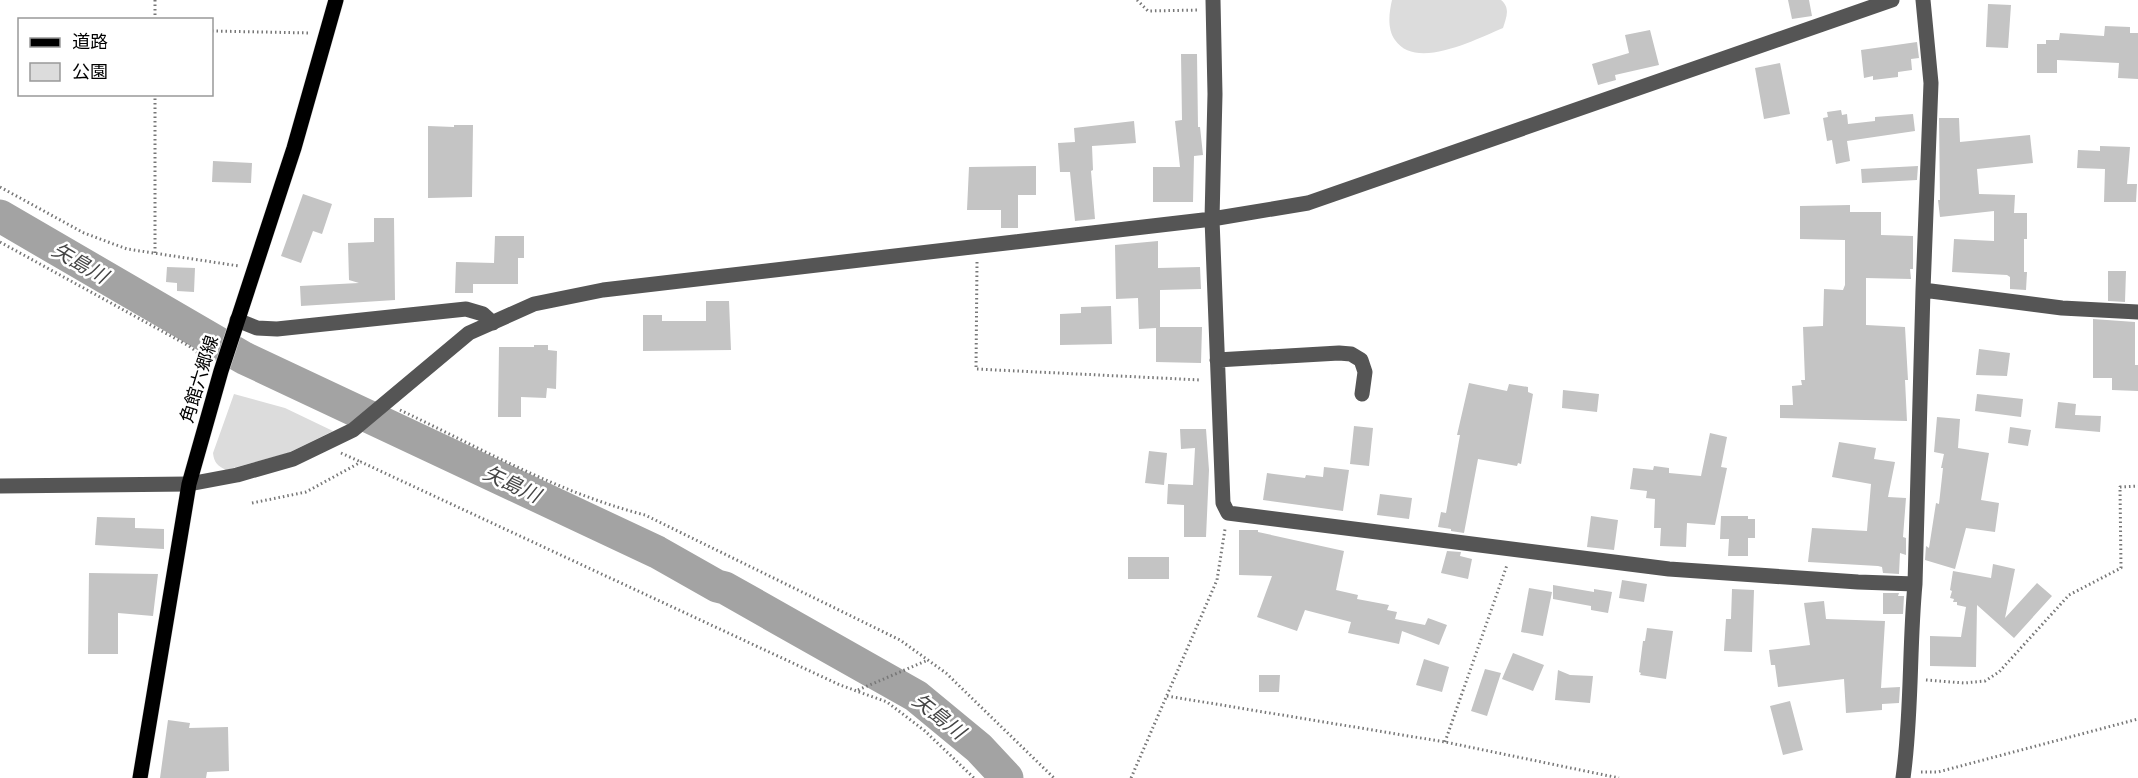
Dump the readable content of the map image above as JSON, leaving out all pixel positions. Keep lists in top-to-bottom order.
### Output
{
  "streets": {
    "main road": ["角館六郷線"]
  },
  "water": ["矢島川"],
  "legend": ["道路", "公園"]
}
